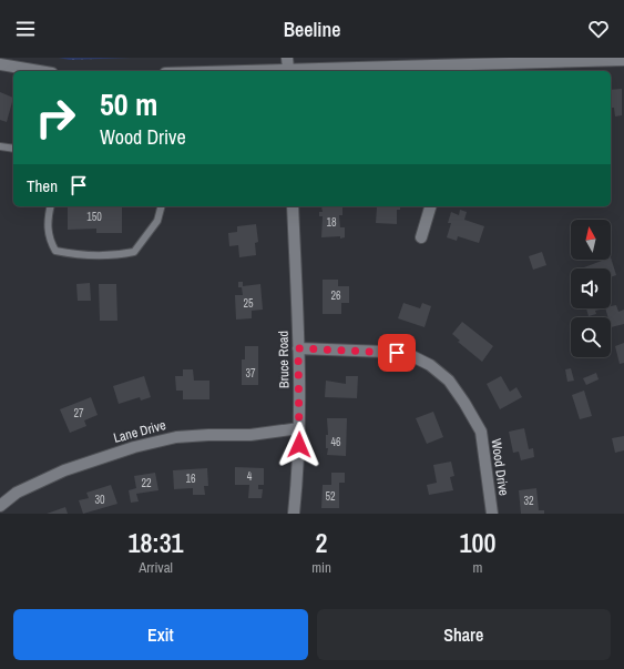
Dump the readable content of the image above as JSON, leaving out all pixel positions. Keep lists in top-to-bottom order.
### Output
{
  "streets": {
    "street": ["Bruce Road", "Lane Drive", "Wood Drive"]
  },
  "crossings": [
    ["Bruce Road", "Lane Drive"],
    ["Bruce Road", "Wood Drive"]
  ],
  "house_numbers": [
    "150",
    "18",
    "26",
    "25",
    "37",
    "27",
    "46",
    "4",
    "16",
    "22",
    "52",
    "30",
    "32"
  ],
  "north": "top",
  "page": {
    "header": "Beeline",
    "turn": ["50 m", "Wood Drive"],
    "then": "Then",
    "eta": [
      "18:31",
      "Arrival",
      "2",
      "min",
      "100",
      "m"
    ],
    "buttons": ["Exit", "Share"]
  }
}
